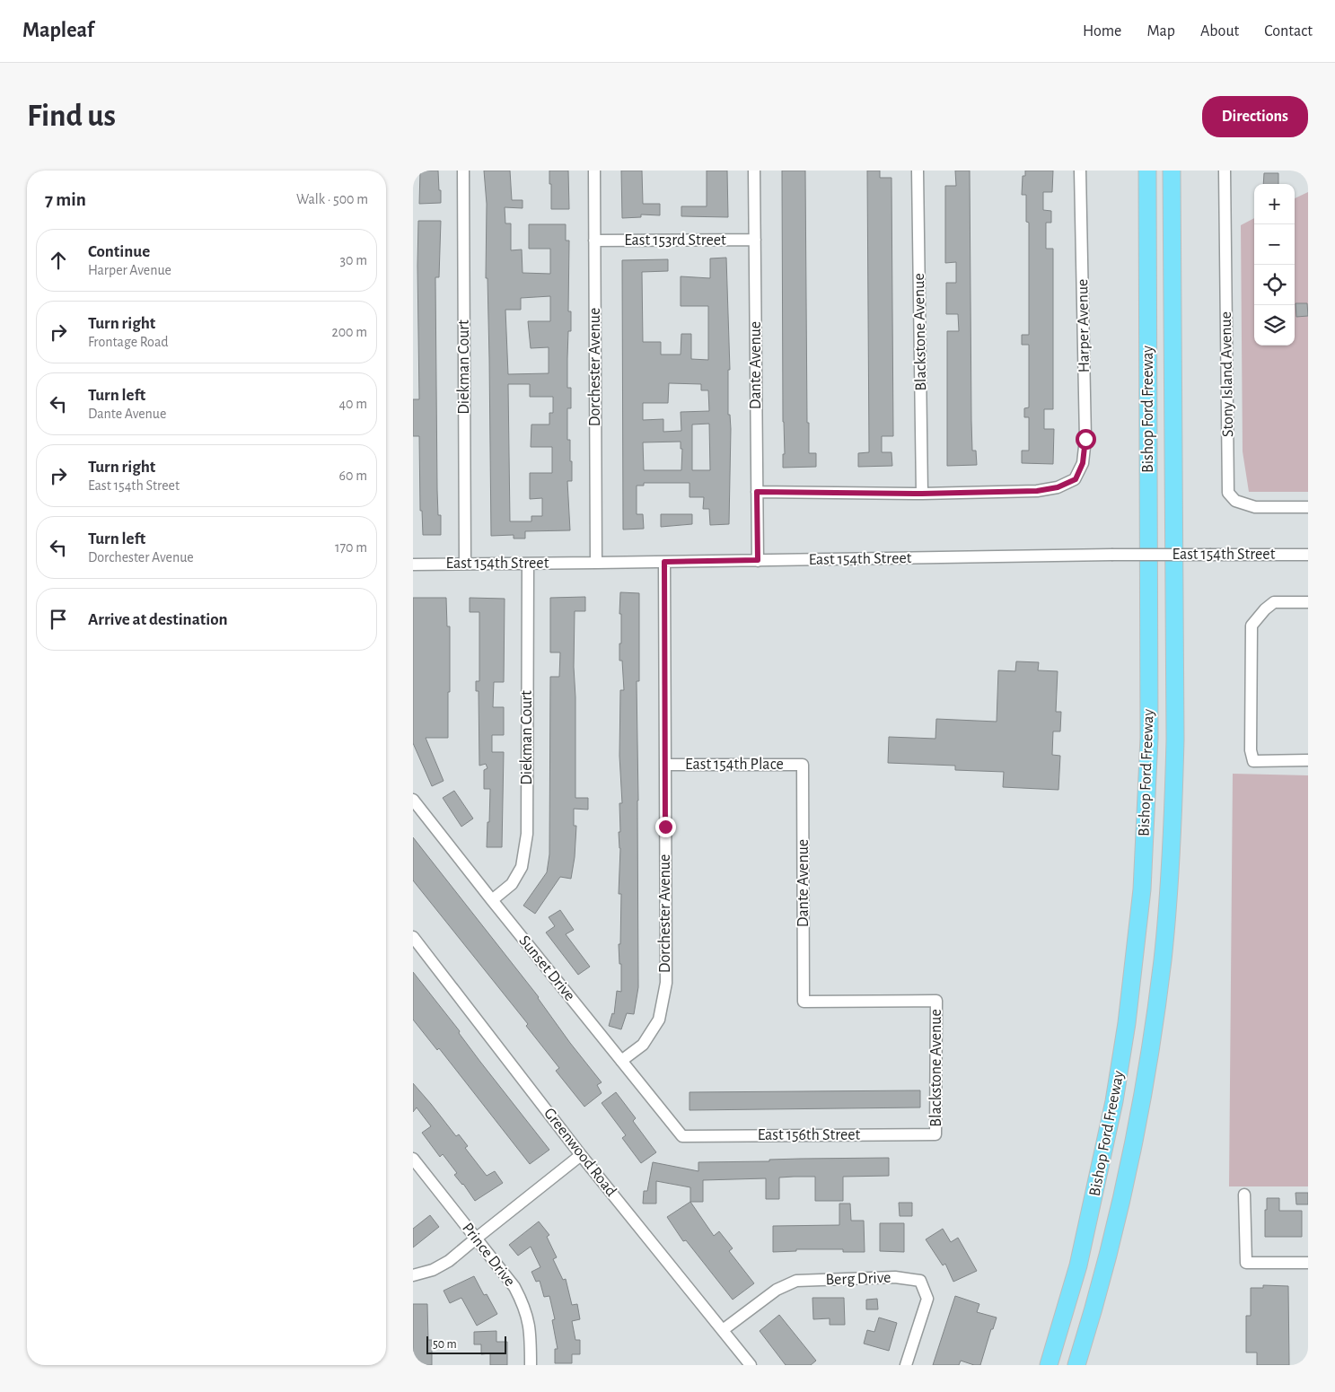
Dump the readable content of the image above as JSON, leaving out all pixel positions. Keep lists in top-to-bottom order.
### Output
{
  "streets": {
    "highway": ["Bishop Ford Freeway"],
    "street": [
      "East 153rd Street",
      "Harper Avenue",
      "Blackstone Avenue",
      "Dante Avenue",
      "Diekman Court",
      "Dorchester Avenue",
      "Stony Island Avenue",
      "East 154th Street",
      "East 154th Place",
      "Sunset Drive",
      "East 156th Street",
      "Greenwood Road",
      "Prince Drive",
      "Berg Drive"
    ]
  },
  "crossings": [
    ["East 153rd Street", "Dante Avenue"],
    ["East 153rd Street", "Dorchester Avenue"],
    ["Harper Avenue", "Blackstone Avenue"],
    ["Blackstone Avenue", "Dante Avenue"],
    ["Blackstone Avenue", "East 156th Street"],
    ["Dante Avenue", "East 154th Street"],
    ["Dante Avenue", "East 154th Place"],
    ["Diekman Court", "East 154th Street"],
    ["Diekman Court", "Sunset Drive"],
    ["Dorchester Avenue", "East 154th Street"],
    ["Dorchester Avenue", "East 154th Place"],
    ["Dorchester Avenue", "Sunset Drive"],
    ["Sunset Drive", "East 156th Street"],
    ["Greenwood Road", "Berg Drive"]
  ],
  "scale_bar": "50 m",
  "page": {
    "header": "Mapleaf",
    "nav": [
      "Home",
      "Map",
      "About",
      "Contact"
    ],
    "buttons": "Directions",
    "title": "Find us",
    "heading": ["7 min", "Walk · 500 m"],
    "map_buttons": ["+", "−"],
    "list": [
      ["Continue", "Harper Avenue", "30 m"],
      ["Turn right", "Frontage Road", "200 m"],
      ["Turn left", "Dante Avenue", "40 m"],
      ["Turn right", "East 154th Street", "60 m"],
      ["Turn left", "Dorchester Avenue", "170 m"],
      "Arrive at destination"
    ],
    "scale": "50 m"
  }
}
